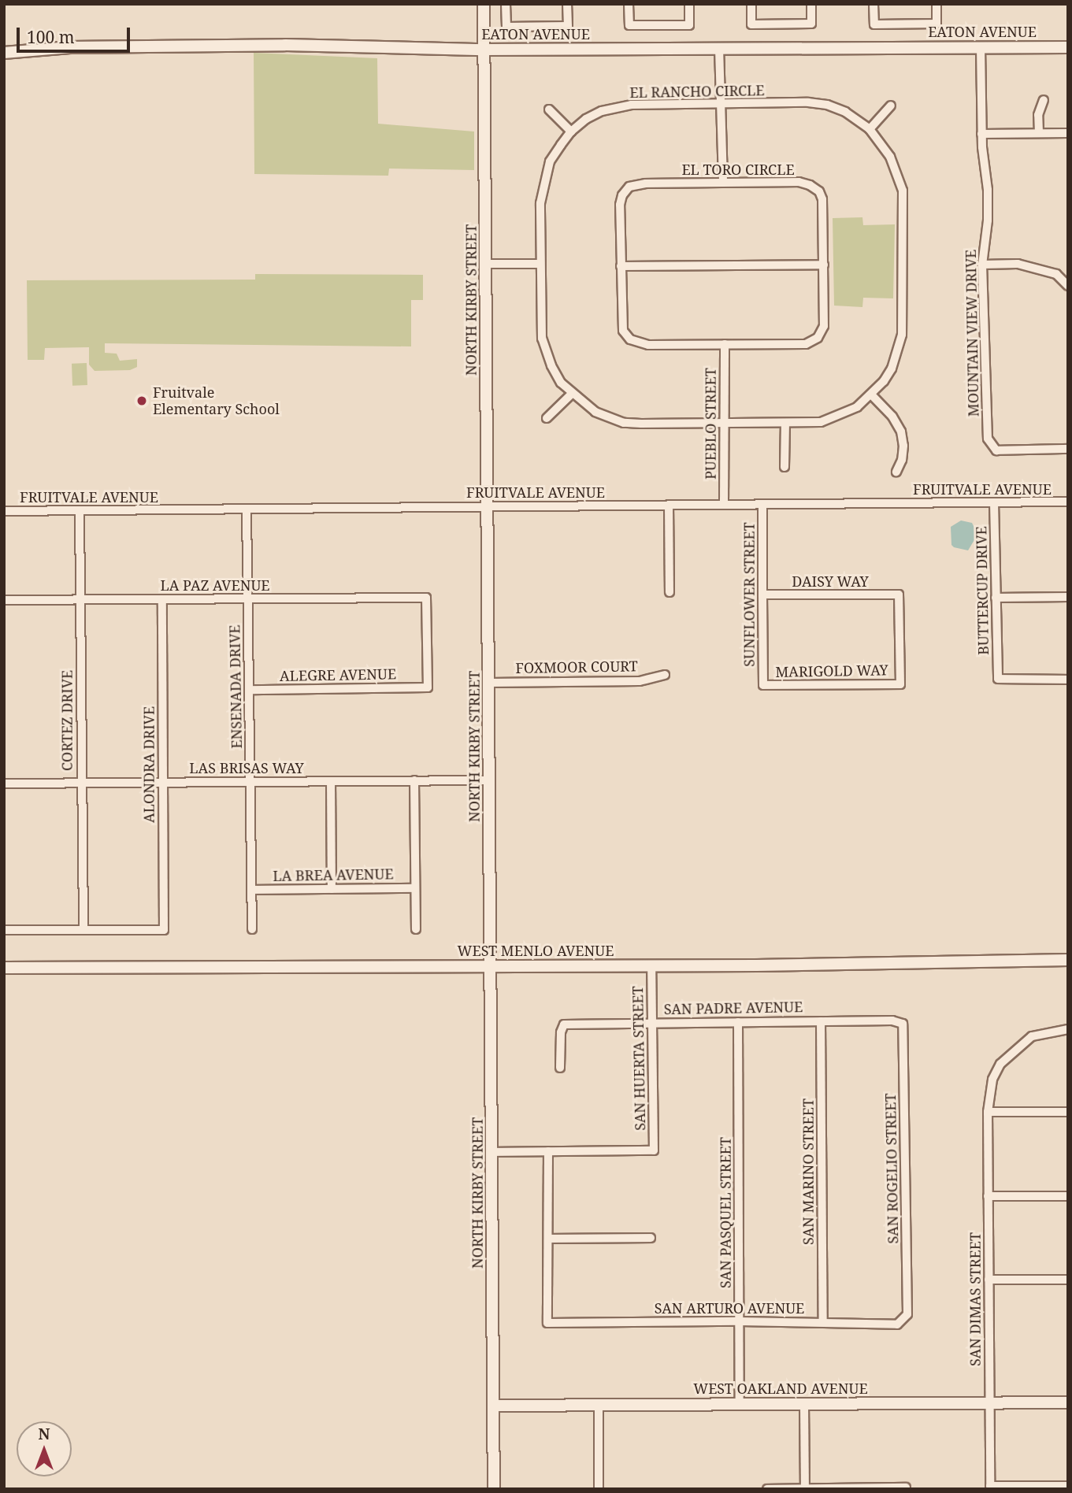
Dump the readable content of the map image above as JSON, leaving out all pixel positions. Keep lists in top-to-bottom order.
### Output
{
  "streets": {
    "street": [
      "EATON AVENUE",
      "EL RANCHO CIRCLE",
      "EL TORO CIRCLE",
      "NORTH KIRBY STREET",
      "MOUNTAIN VIEW DRIVE",
      "PUEBLO STREET",
      "FRUITVALE AVENUE",
      "DAISY WAY",
      "LA PAZ AVENUE",
      "BUTTERCUP DRIVE",
      "SUNFLOWER STREET",
      "FOXMOOR COURT",
      "MARIGOLD WAY",
      "ALEGRE AVENUE",
      "ENSENADA DRIVE",
      "CORTEZ DRIVE",
      "ALONDRA DRIVE",
      "LAS BRISAS WAY",
      "LA BREA AVENUE",
      "WEST MENLO AVENUE",
      "SAN PADRE AVENUE",
      "SAN HUERTA STREET",
      "SAN ROGELIO STREET",
      "SAN MARINO STREET",
      "SAN PASQUEL STREET",
      "SAN DIMAS STREET",
      "SAN ARTURO AVENUE",
      "WEST OAKLAND AVENUE"
    ]
  },
  "crossings": [
    ["EATON AVENUE", "NORTH KIRBY STREET"],
    ["EATON AVENUE", "MOUNTAIN VIEW DRIVE"],
    ["EL RANCHO CIRCLE", "PUEBLO STREET"],
    ["EL TORO CIRCLE", "PUEBLO STREET"],
    ["NORTH KIRBY STREET", "FRUITVALE AVENUE"],
    ["NORTH KIRBY STREET", "FOXMOOR COURT"],
    ["NORTH KIRBY STREET", "LAS BRISAS WAY"],
    ["NORTH KIRBY STREET", "WEST MENLO AVENUE"],
    ["NORTH KIRBY STREET", "WEST OAKLAND AVENUE"],
    ["PUEBLO STREET", "FRUITVALE AVENUE"],
    ["FRUITVALE AVENUE", "BUTTERCUP DRIVE"],
    ["FRUITVALE AVENUE", "SUNFLOWER STREET"],
    ["FRUITVALE AVENUE", "ENSENADA DRIVE"],
    ["FRUITVALE AVENUE", "CORTEZ DRIVE"],
    ["DAISY WAY", "SUNFLOWER STREET"],
    ["DAISY WAY", "MARIGOLD WAY"],
    ["LA PAZ AVENUE", "ALEGRE AVENUE"],
    ["LA PAZ AVENUE", "ENSENADA DRIVE"],
    ["LA PAZ AVENUE", "CORTEZ DRIVE"],
    ["LA PAZ AVENUE", "ALONDRA DRIVE"],
    ["SUNFLOWER STREET", "MARIGOLD WAY"],
    ["ALEGRE AVENUE", "ENSENADA DRIVE"],
    ["ENSENADA DRIVE", "LAS BRISAS WAY"],
    ["ENSENADA DRIVE", "LA BREA AVENUE"],
    ["CORTEZ DRIVE", "ALONDRA DRIVE"],
    ["CORTEZ DRIVE", "LAS BRISAS WAY"],
    ["ALONDRA DRIVE", "LAS BRISAS WAY"],
    ["WEST MENLO AVENUE", "SAN HUERTA STREET"],
    ["SAN PADRE AVENUE", "SAN HUERTA STREET"],
    ["SAN PADRE AVENUE", "SAN ROGELIO STREET"],
    ["SAN PADRE AVENUE", "SAN MARINO STREET"],
    ["SAN PADRE AVENUE", "SAN PASQUEL STREET"],
    ["SAN ROGELIO STREET", "SAN ARTURO AVENUE"],
    ["SAN MARINO STREET", "SAN ARTURO AVENUE"],
    ["SAN PASQUEL STREET", "SAN ARTURO AVENUE"],
    ["SAN PASQUEL STREET", "WEST OAKLAND AVENUE"],
    ["SAN DIMAS STREET", "WEST OAKLAND AVENUE"]
  ],
  "places": ["Fruitvale Elementary School"],
  "scale_bar": "100 m",
  "north": "top"
}
